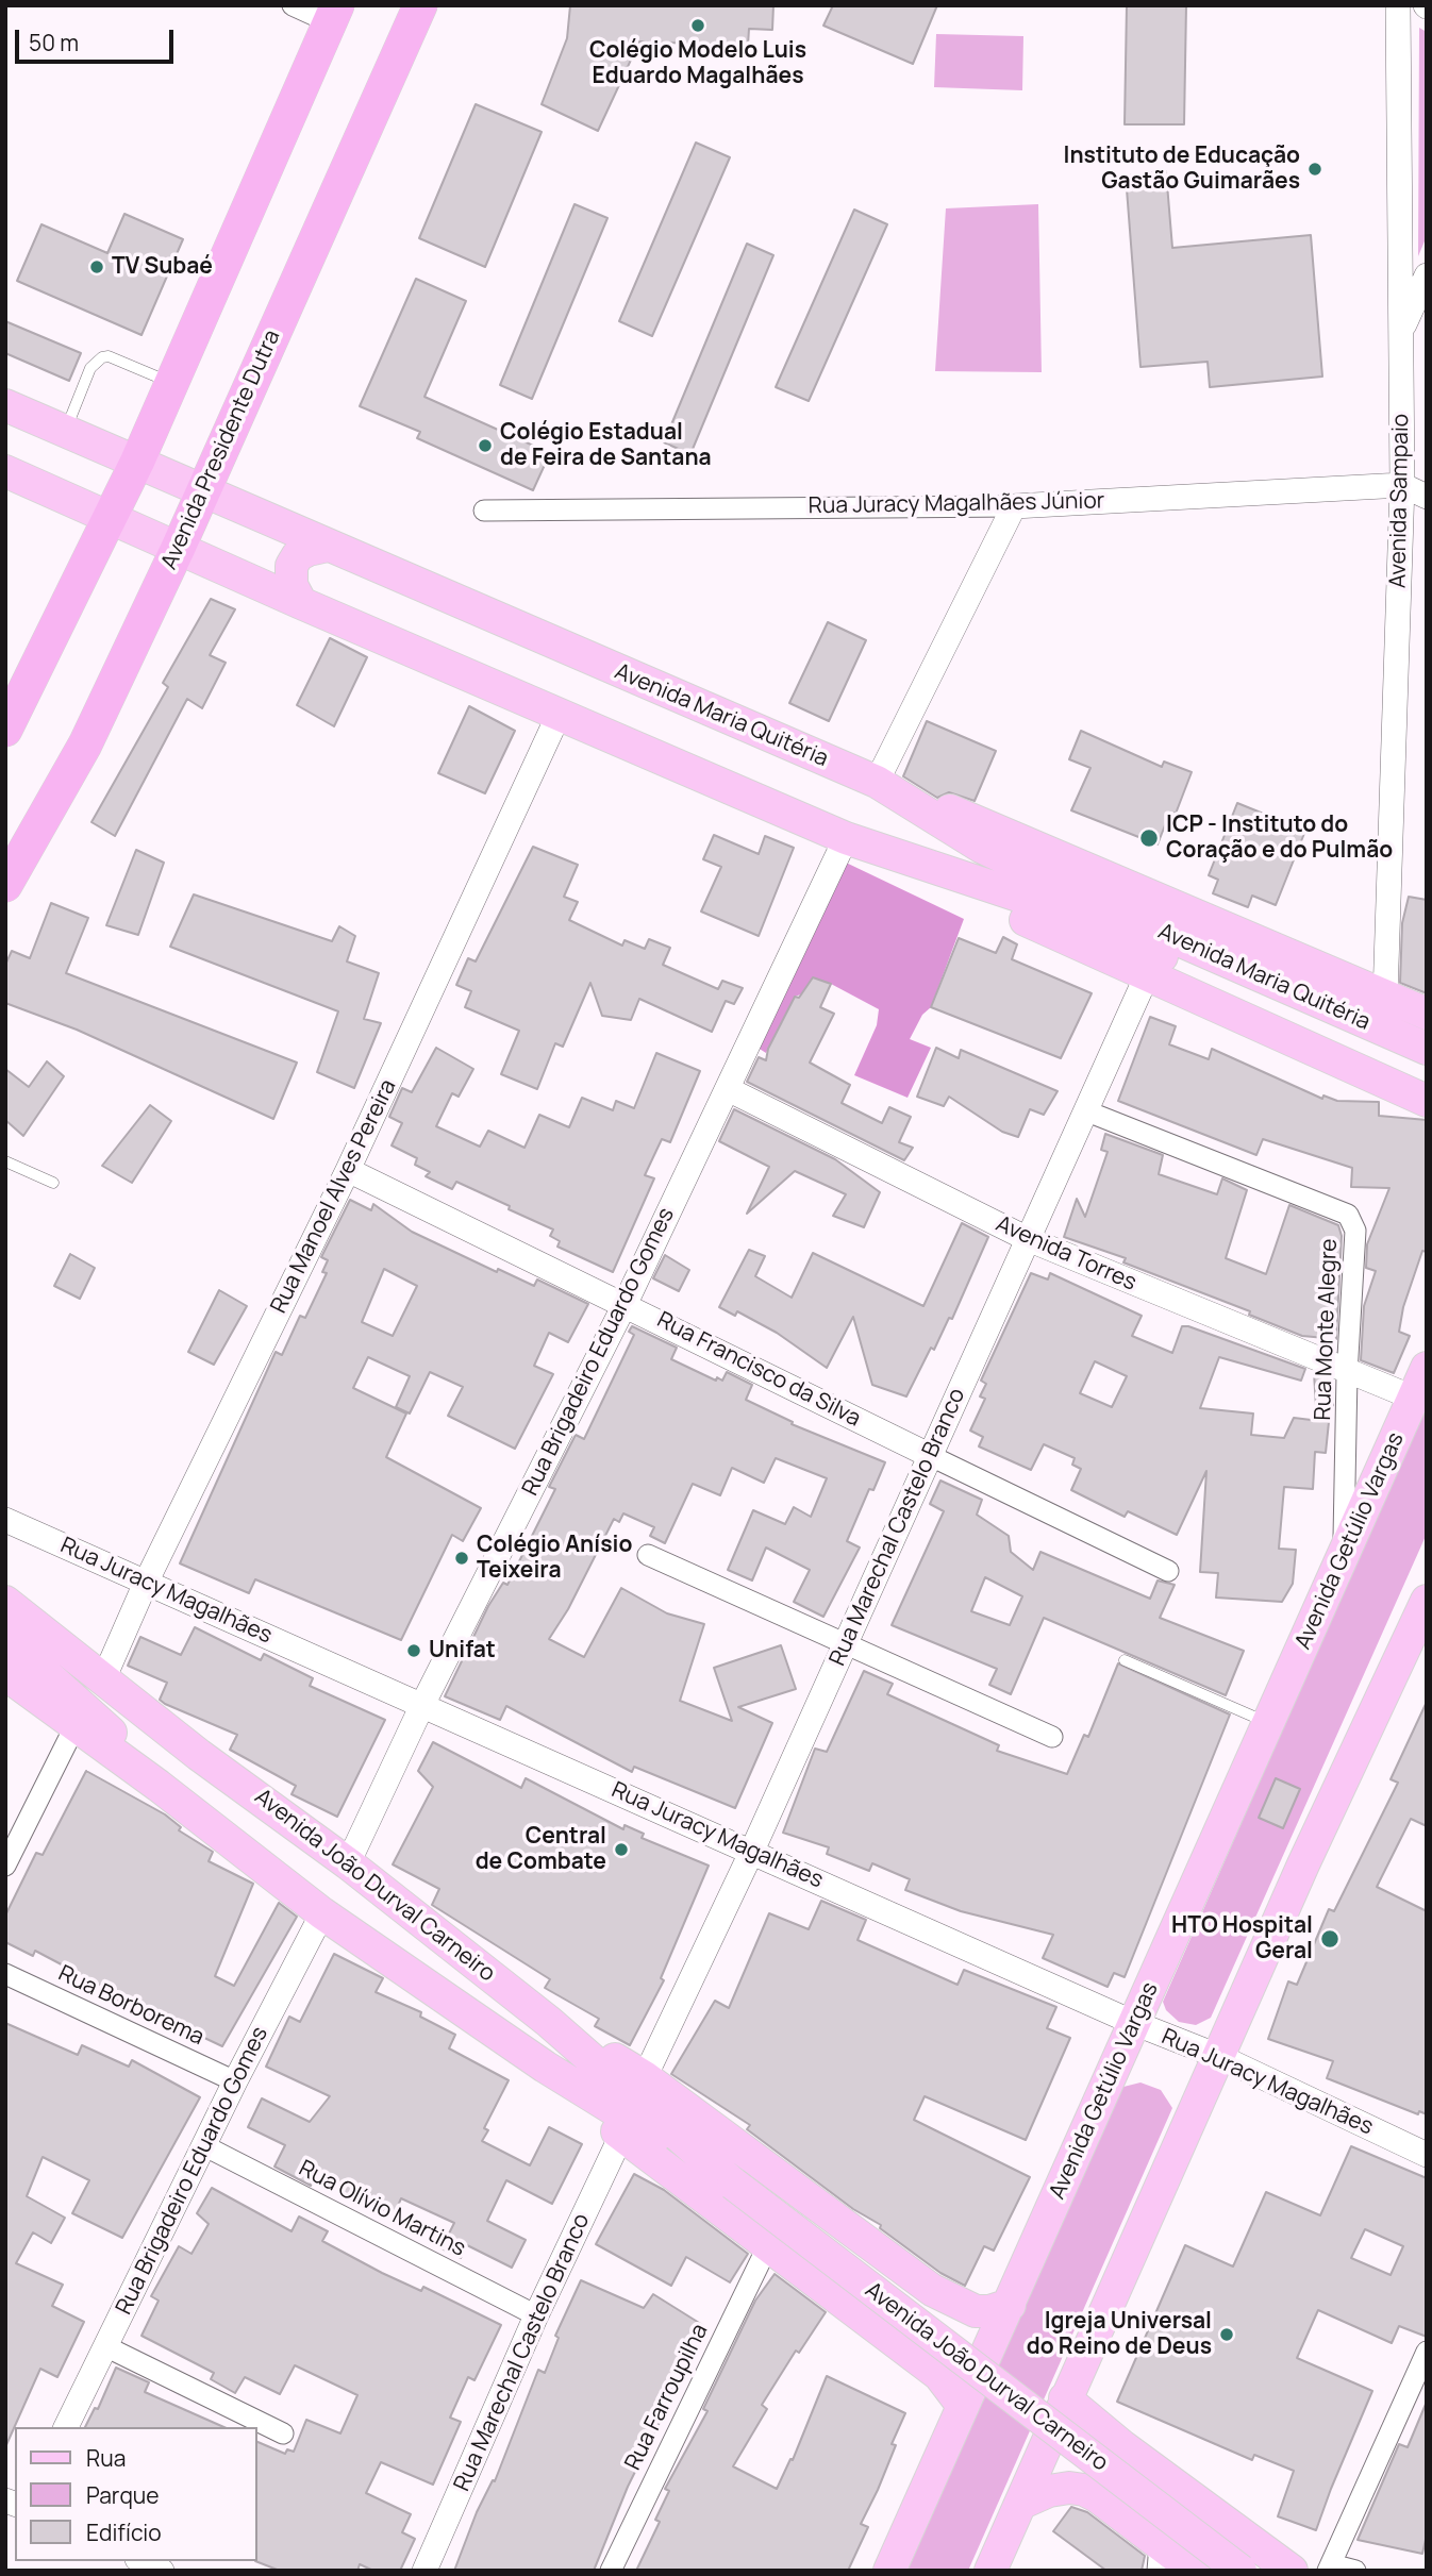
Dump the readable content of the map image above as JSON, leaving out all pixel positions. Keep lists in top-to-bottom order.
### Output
{
  "streets": {
    "highway": ["Avenida Presidente Dutra"],
    "main road": ["Avenida Maria Quitéria", "Avenida Getúlio Vargas", "Avenida João Durval Carneiro"],
    "street": [
      "Avenida Sampaio",
      "Rua Juracy Magalhães Júnior",
      "Rua Manoel Alves Pereira",
      "Avenida Torres",
      "Rua Monte Alegre",
      "Rua Brigadeiro Eduardo Gomes",
      "Rua Francisco da Silva",
      "Rua Marechal Castelo Branco",
      "Rua Juracy Magalhães",
      "Rua Borborema",
      "Rua Olívio Martins",
      "Rua Farroupilha"
    ]
  },
  "crossings": [
    ["Avenida Presidente Dutra", "Avenida Maria Quitéria"],
    ["Avenida Sampaio", "Rua Juracy Magalhães Júnior"],
    ["Avenida Maria Quitéria", "Rua Manoel Alves Pereira"],
    ["Avenida Maria Quitéria", "Rua Brigadeiro Eduardo Gomes"],
    ["Rua Manoel Alves Pereira", "Rua Francisco da Silva"],
    ["Rua Manoel Alves Pereira", "Rua Juracy Magalhães"],
    ["Rua Manoel Alves Pereira", "Avenida João Durval Carneiro"],
    ["Avenida Torres", "Rua Monte Alegre"],
    ["Avenida Torres", "Rua Brigadeiro Eduardo Gomes"],
    ["Avenida Torres", "Rua Marechal Castelo Branco"],
    ["Avenida Torres", "Avenida Getúlio Vargas"],
    ["Rua Monte Alegre", "Rua Marechal Castelo Branco"],
    ["Rua Monte Alegre", "Avenida Getúlio Vargas"],
    ["Rua Brigadeiro Eduardo Gomes", "Rua Francisco da Silva"],
    ["Rua Brigadeiro Eduardo Gomes", "Rua Juracy Magalhães"],
    ["Rua Brigadeiro Eduardo Gomes", "Avenida João Durval Carneiro"],
    ["Rua Brigadeiro Eduardo Gomes", "Rua Borborema"],
    ["Rua Brigadeiro Eduardo Gomes", "Rua Olívio Martins"],
    ["Rua Francisco da Silva", "Rua Marechal Castelo Branco"],
    ["Rua Marechal Castelo Branco", "Rua Juracy Magalhães"],
    ["Rua Marechal Castelo Branco", "Rua Olívio Martins"],
    ["Avenida Getúlio Vargas", "Rua Juracy Magalhães"]
  ],
  "places": [
    "Colégio Modelo Luis Eduardo Magalhães",
    "Instituto de Educação Gastão Guimarães",
    "TV Subaé",
    "Colégio Estadual de Feira de Santana",
    "ICP - Instituto do Coração e do Pulmão",
    "Colégio Anísio Teixeira",
    "Unifat",
    "Central de Combate",
    "HTO Hospital Geral",
    "Igreja Universal do Reino de Deus"
  ],
  "legend": ["Rua", "Parque", "Edifício"],
  "scale_bar": "50 m"
}
